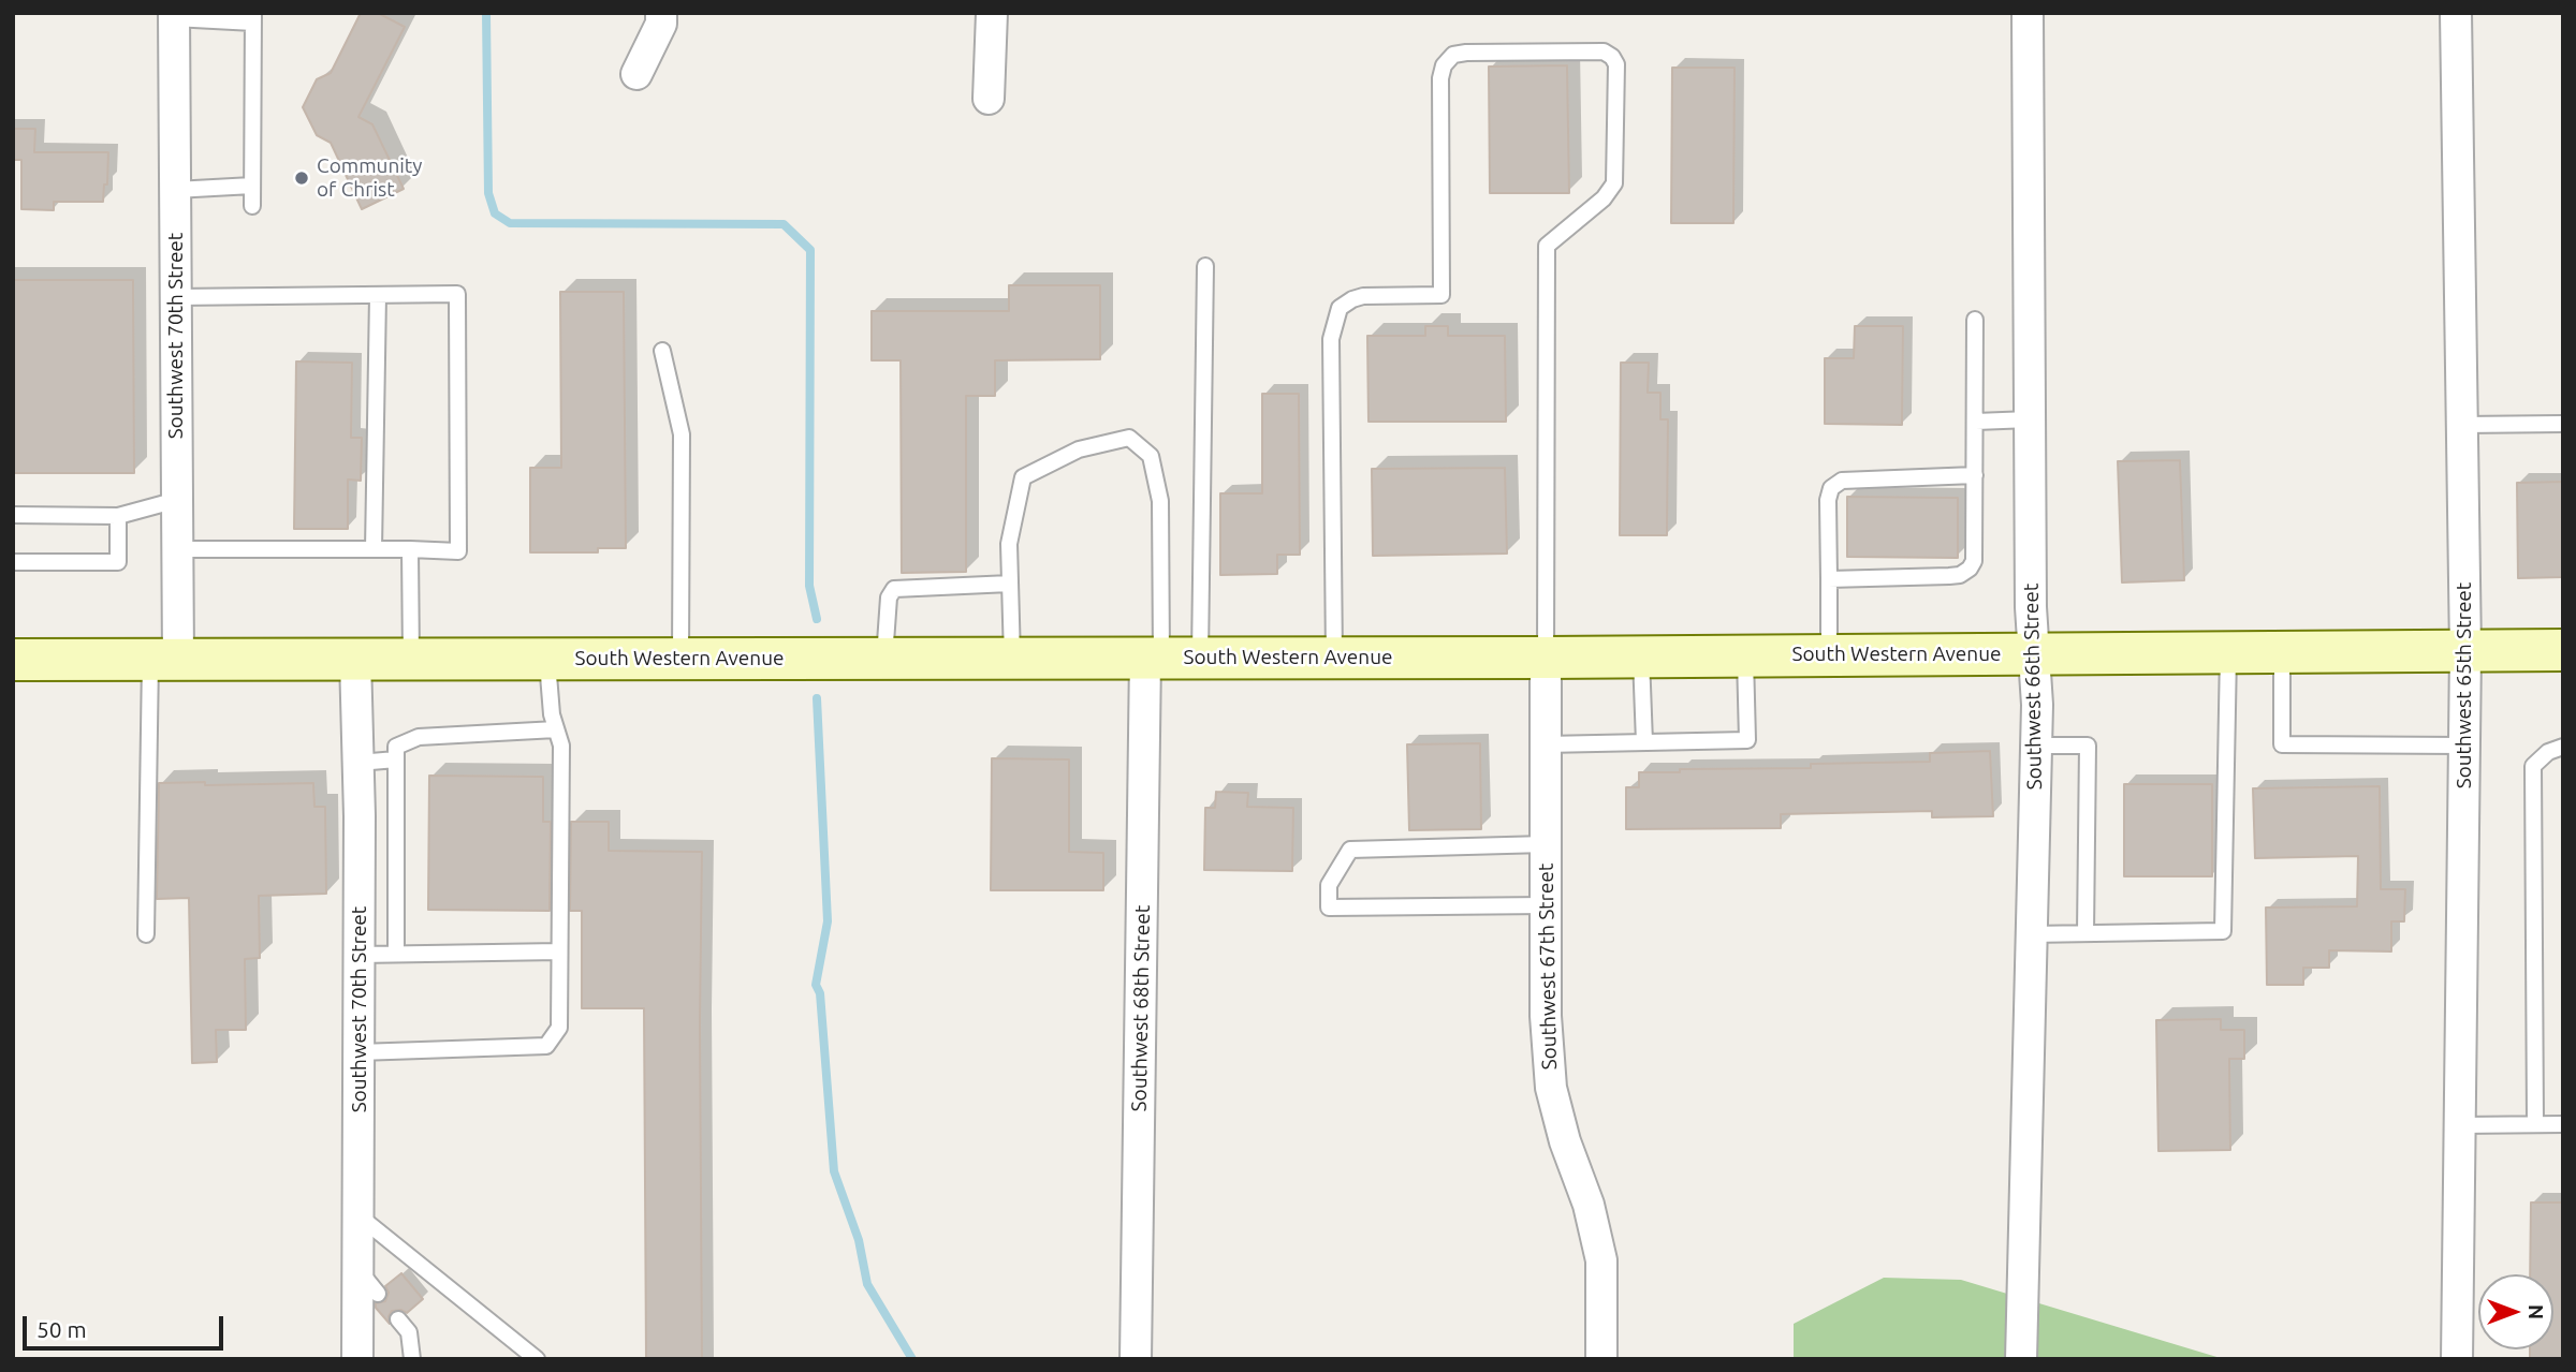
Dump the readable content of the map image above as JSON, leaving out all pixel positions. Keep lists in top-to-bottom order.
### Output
{
  "streets": {
    "main road": ["South Western Avenue"],
    "street": [
      "Southwest 70th Street",
      "Southwest 65th Street",
      "Southwest 66th Street",
      "Southwest 67th Street",
      "Southwest 68th Street"
    ]
  },
  "crossings": [
    ["Southwest 70th Street", "South Western Avenue"],
    ["South Western Avenue", "Southwest 65th Street"],
    ["South Western Avenue", "Southwest 66th Street"],
    ["South Western Avenue", "Southwest 67th Street"],
    ["South Western Avenue", "Southwest 68th Street"]
  ],
  "places": ["Community of Christ"],
  "scale_bar": "50 m",
  "north": "right"
}
